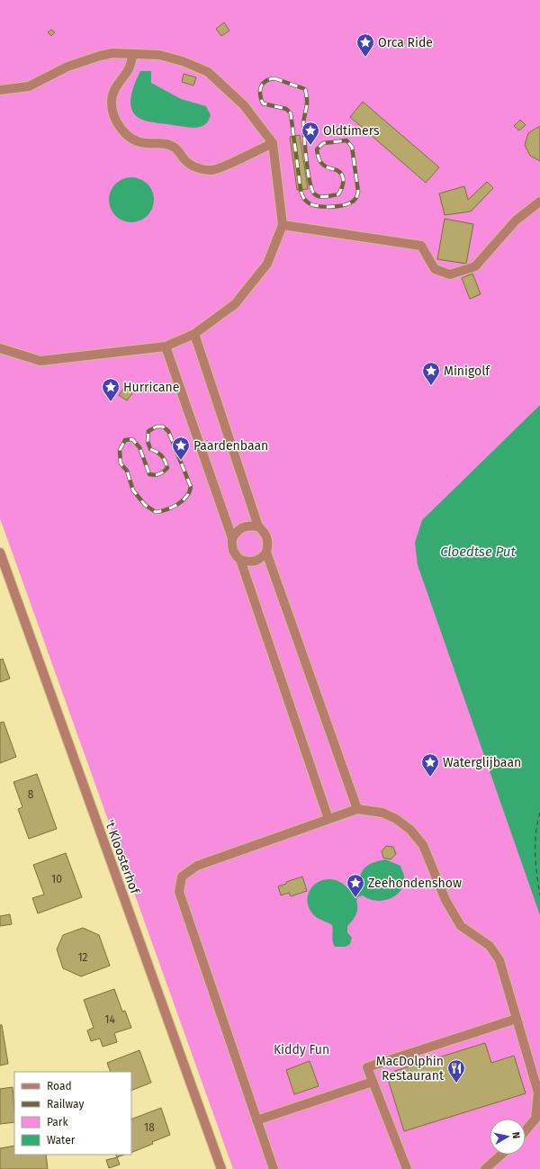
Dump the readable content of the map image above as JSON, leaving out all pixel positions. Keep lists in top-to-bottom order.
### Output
{
  "streets": {
    "street": ["'t Kloosterhof"]
  },
  "water": ["Cloedtse Put"],
  "parks": ["Kiddy Fun"],
  "places": {
    "place": [
      "Orca Ride",
      "Oldtimers",
      "Minigolf",
      "Hurricane",
      "Paardenbaan",
      "Waterglijbaan",
      "Zeehondenshow"
    ],
    "restaurant": ["MacDolphin Restaurant"]
  },
  "house_numbers": [
    "8",
    "10",
    "12",
    "14",
    "18"
  ],
  "legend": [
    "Road",
    "Railway",
    "Park",
    "Water"
  ],
  "north": "right"
}
